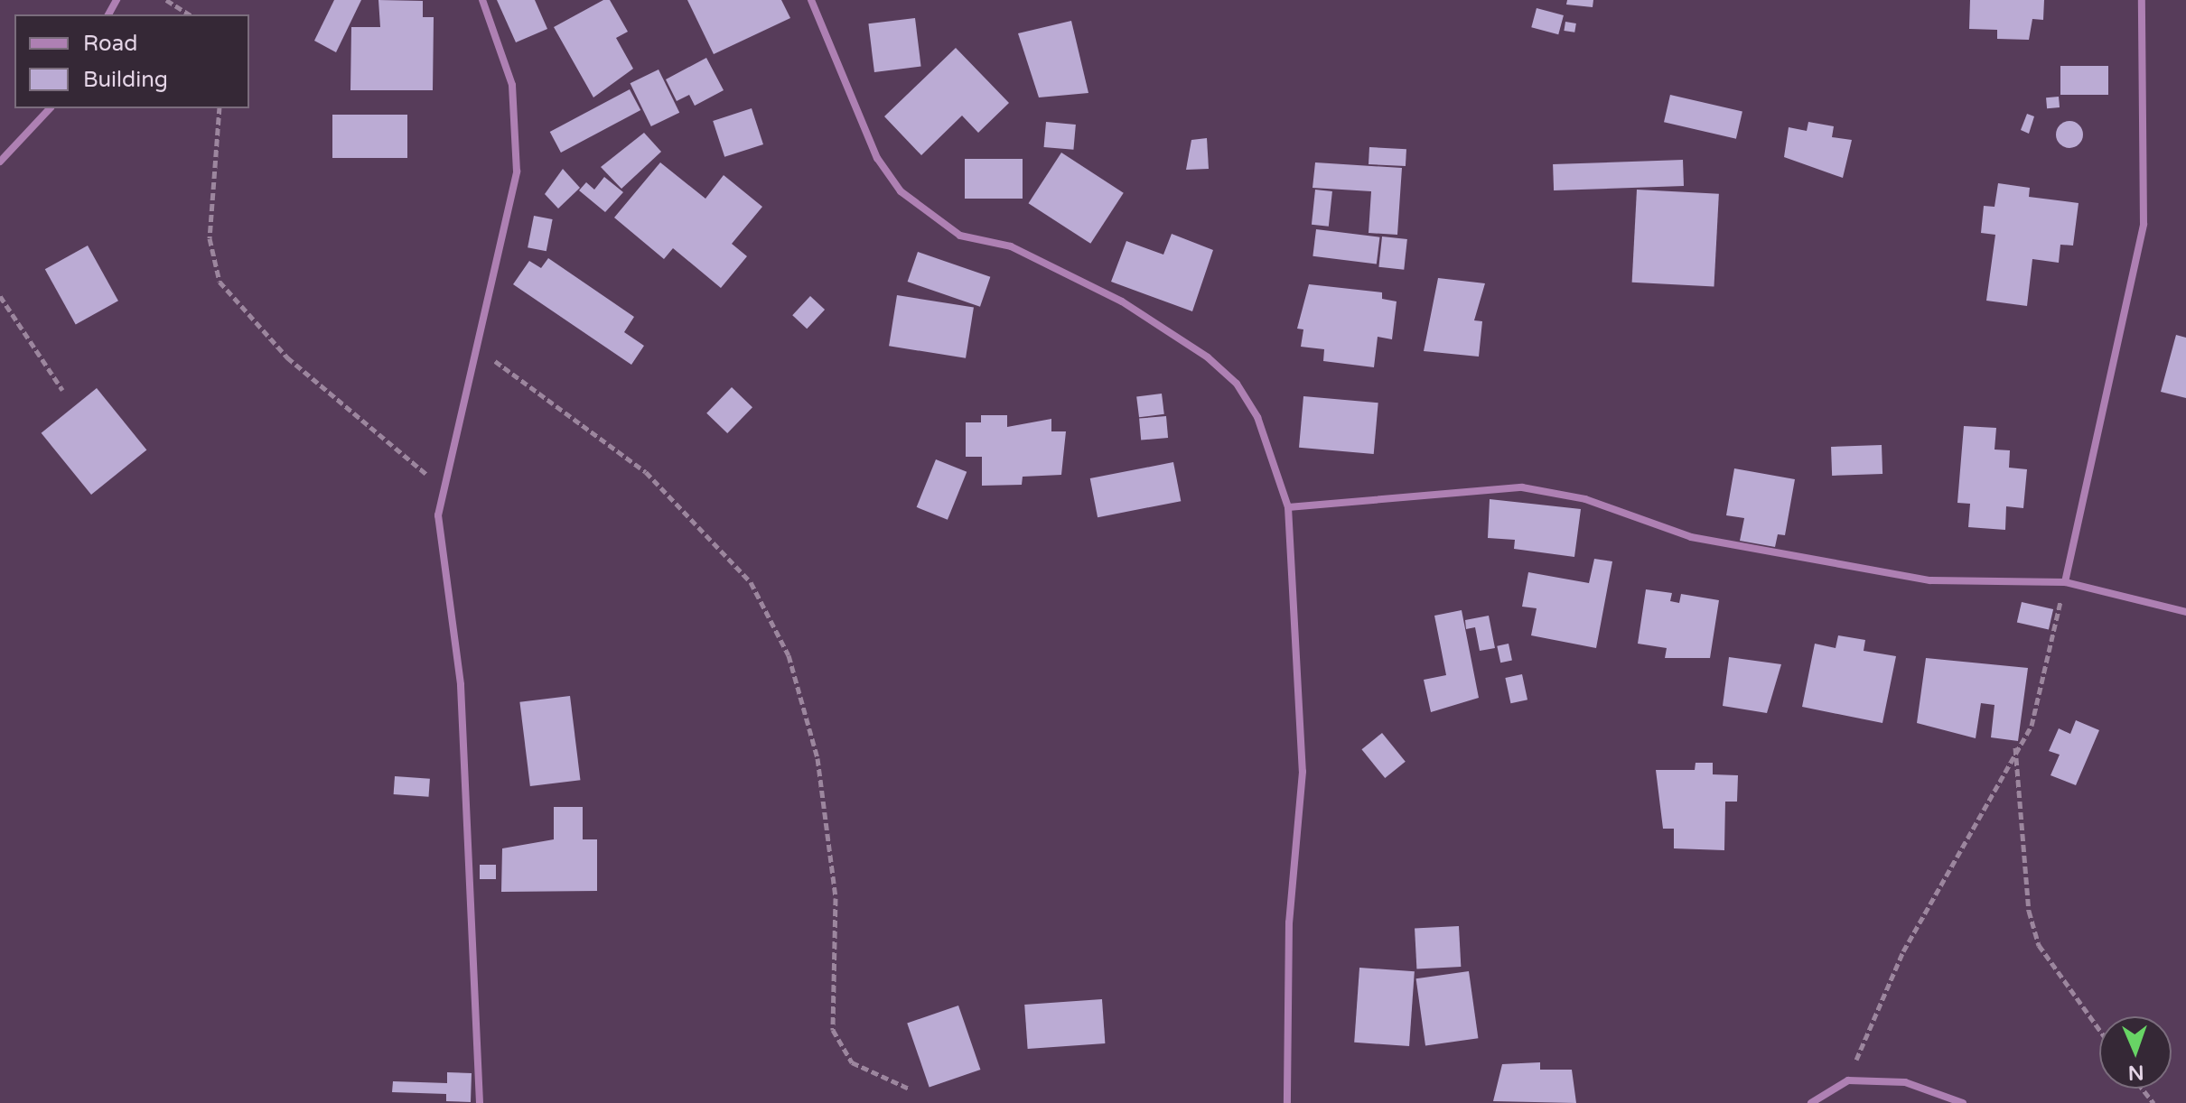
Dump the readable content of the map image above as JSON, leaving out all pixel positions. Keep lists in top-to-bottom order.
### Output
{
  "legend": ["Road", "Building"],
  "north": "bottom"
}
